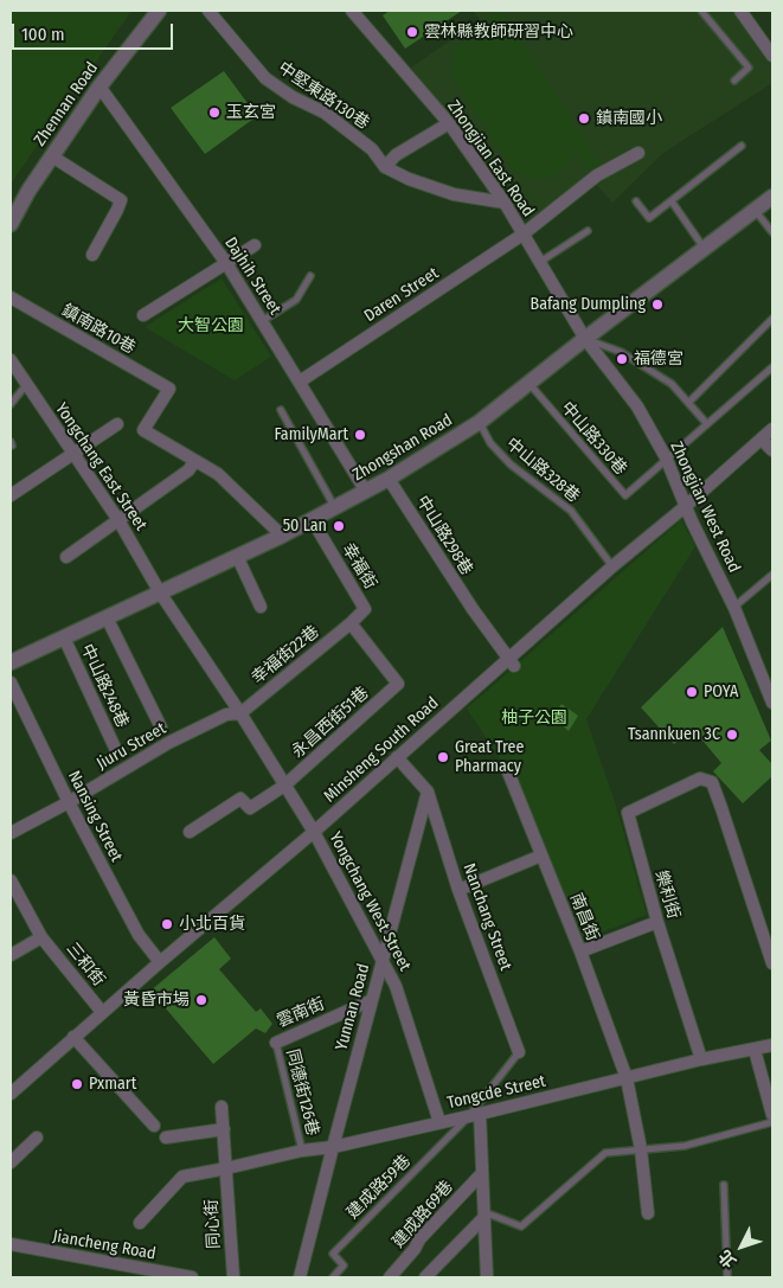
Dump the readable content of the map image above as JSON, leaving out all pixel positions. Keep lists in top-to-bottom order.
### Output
{
  "streets": {
    "street": [
      "中堅東路130巷",
      "Zhennan Road",
      "Zhongjian East Road",
      "Dajhih Street",
      "Daren Street",
      "鎮南路10巷",
      "Zhongshan Road",
      "Yongchang East Street",
      "Zhongjian West Road",
      "中山路298巷",
      "幸福街",
      "幸福街22巷",
      "中山路248巷",
      "永昌西街51巷",
      "Jiuru Street",
      "Minsheng South Road",
      "Nansing Street",
      "樂利街",
      "Yongchang West Street",
      "Nanchang Street",
      "南昌街",
      "三和街",
      "Yunnan Road",
      "雲南街",
      "Tongcde Street",
      "建成路69巷",
      "同心街",
      "Jiancheng Road"
    ],
    "lane": [
      "中山路330巷",
      "中山路328巷",
      "同德街126巷",
      "建成路59巷"
    ]
  },
  "crossings": [
    ["中堅東路130巷", "Zhongjian East Road"],
    ["Zhennan Road", "Dajhih Street"],
    ["Zhongjian East Road", "Daren Street"],
    ["Zhongjian East Road", "Zhongshan Road"],
    ["Zhongjian East Road", "Zhongjian West Road"],
    ["Dajhih Street", "Daren Street"],
    ["Dajhih Street", "Zhongshan Road"],
    ["中山路330巷", "Zhongshan Road"],
    ["中山路330巷", "Zhongjian West Road"],
    ["Zhongshan Road", "Yongchang East Street"],
    ["Zhongshan Road", "中山路328巷"],
    ["Zhongshan Road", "Zhongjian West Road"],
    ["Zhongshan Road", "中山路298巷"],
    ["Zhongshan Road", "幸福街"],
    ["Zhongshan Road", "中山路248巷"],
    ["Zhongshan Road", "Yongchang West Street"],
    ["Yongchang East Street", "Yongchang West Street"],
    ["中山路328巷", "Minsheng South Road"],
    ["Zhongjian West Road", "Minsheng South Road"],
    ["中山路298巷", "Minsheng South Road"],
    ["幸福街", "幸福街22巷"],
    ["幸福街", "永昌西街51巷"],
    ["幸福街22巷", "永昌西街51巷"],
    ["幸福街22巷", "Jiuru Street"],
    ["幸福街22巷", "Yongchang West Street"],
    ["永昌西街51巷", "Yongchang West Street"],
    ["Jiuru Street", "Nansing Street"],
    ["Jiuru Street", "Yongchang West Street"],
    ["Minsheng South Road", "Nansing Street"],
    ["Minsheng South Road", "Yongchang West Street"],
    ["Minsheng South Road", "三和街"],
    ["樂利街", "Tongcde Street"],
    ["Yongchang West Street", "Yunnan Road"],
    ["Yongchang West Street", "Tongcde Street"],
    ["Nanchang Street", "Yunnan Road"],
    ["南昌街", "Tongcde Street"],
    ["Yunnan Road", "雲南街"],
    ["Yunnan Road", "Tongcde Street"],
    ["雲南街", "同德街126巷"],
    ["同德街126巷", "Tongcde Street"],
    ["Tongcde Street", "建成路59巷"],
    ["Tongcde Street", "同心街"]
  ],
  "parks": ["大智公園", "柚子公園"],
  "places": [
    "雲林縣教師研習中心",
    "玉玄宮",
    "鎮南國小",
    "Bafang Dumpling",
    "福德宮",
    "FamilyMart",
    "50 Lan",
    "POYA",
    "Tsannkuen 3C",
    "Great Tree Pharmacy",
    "小北百貨",
    "黃昏市場",
    "Pxmart"
  ],
  "scale_bar": "100 m",
  "north": "bottom left"
}
